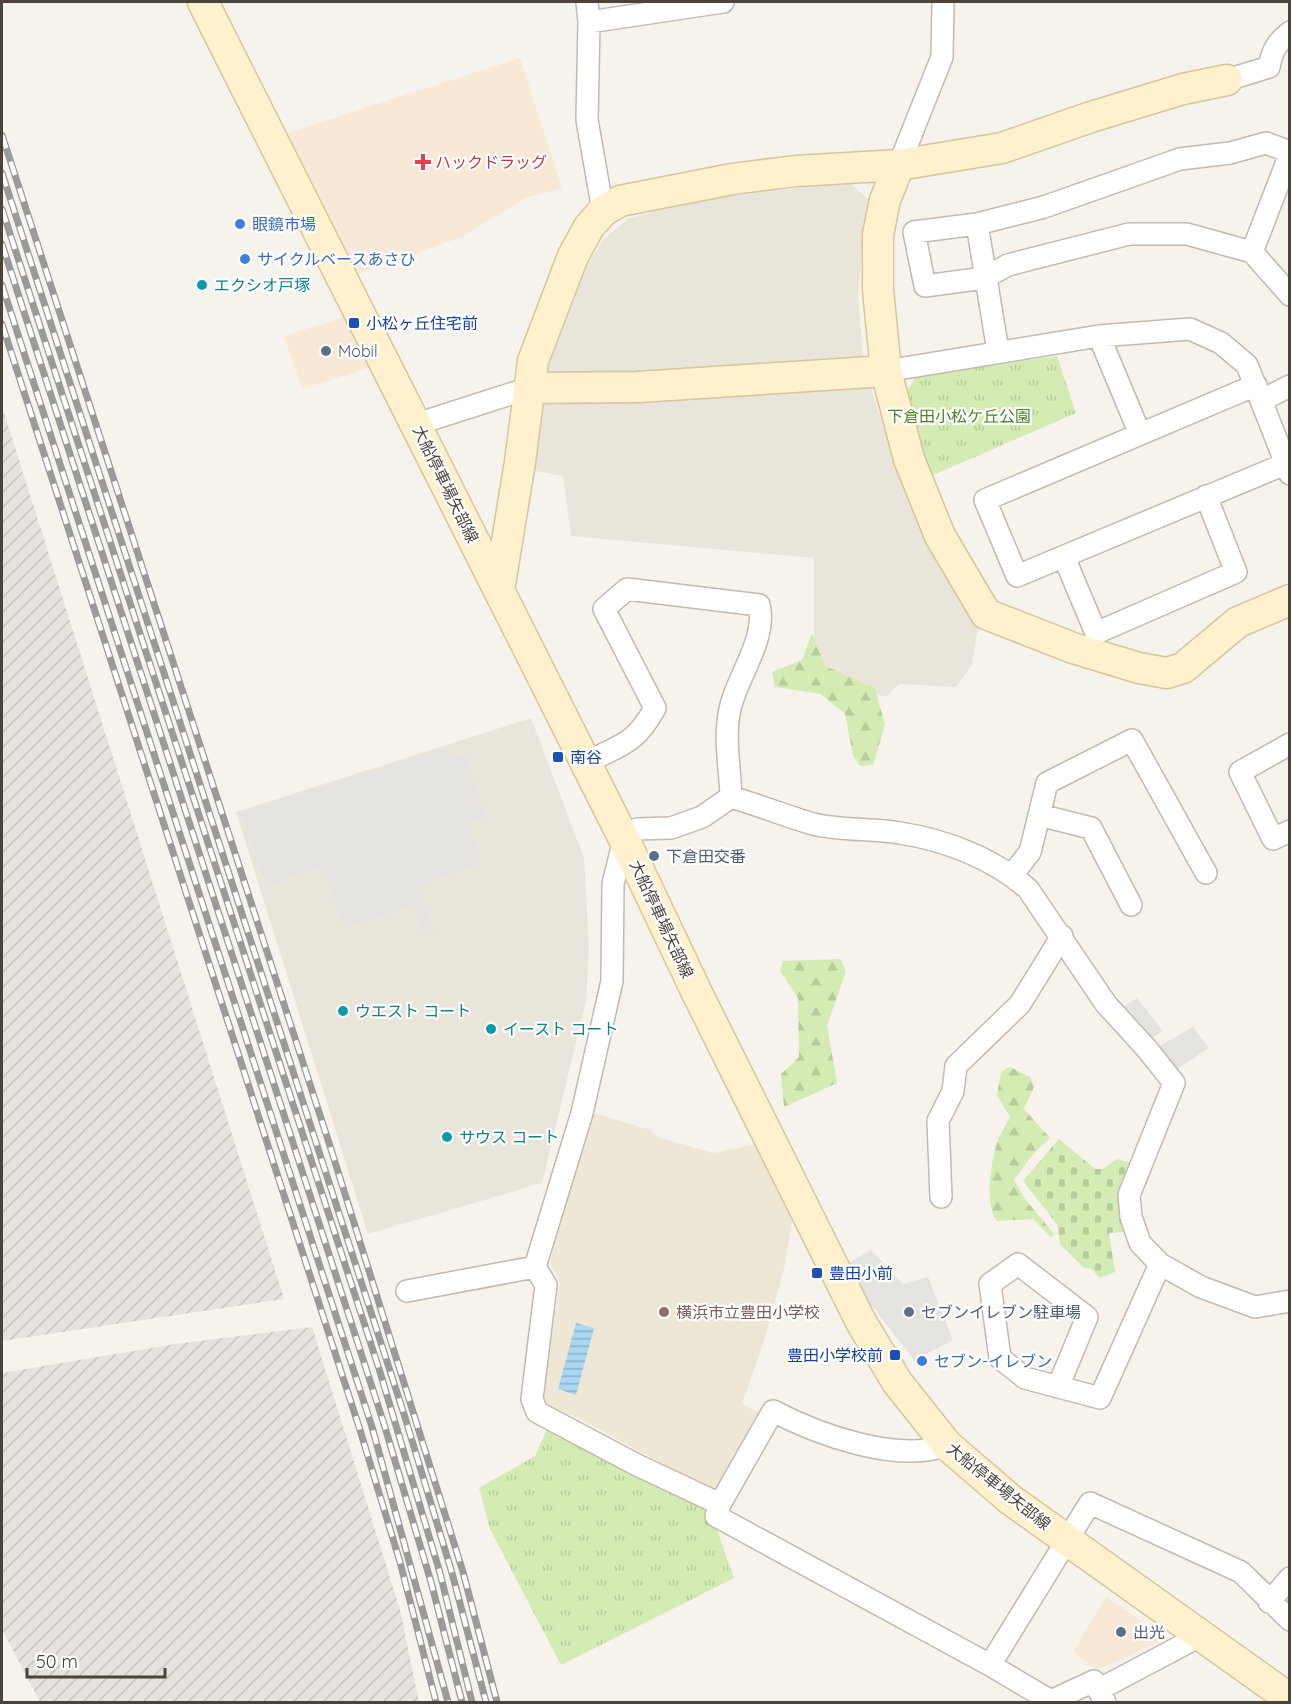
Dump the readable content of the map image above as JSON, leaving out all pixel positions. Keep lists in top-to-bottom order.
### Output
{
  "streets": {
    "street": ["大船停車場矢部線"]
  },
  "parks": ["下倉田小松ケ丘公園"],
  "places": {
    "health": ["ハックドラッグ"],
    "other": [
      "眼鏡市場",
      "サイクルベースあさひ",
      "エクシオ戸塚",
      "Mobil",
      "下倉田交番",
      "ウエスト コート",
      "イースト コート",
      "サウス コート",
      "横浜市立豊田小学校",
      "セブンイレブン駐車場",
      "セブン-イレブン",
      "出光"
    ],
    "transit": [
      "小松ヶ丘住宅前",
      "南谷",
      "豊田小前",
      "豊田小学校前"
    ]
  },
  "scale_bar": "50 m"
}
